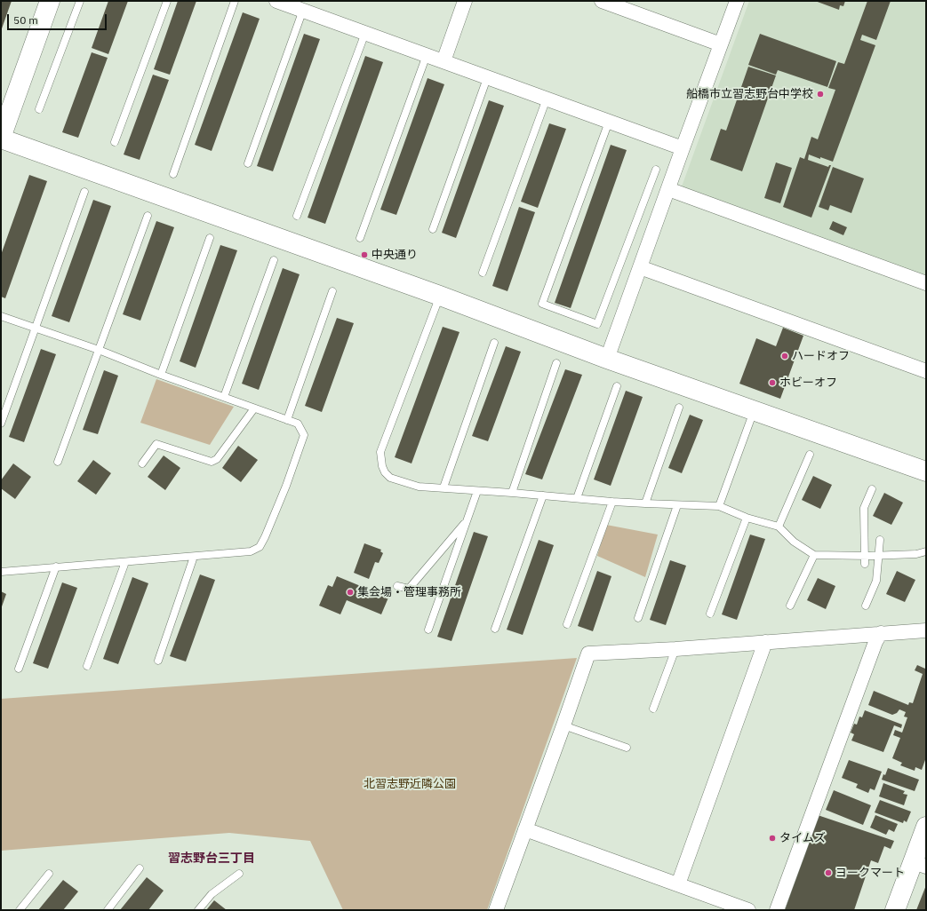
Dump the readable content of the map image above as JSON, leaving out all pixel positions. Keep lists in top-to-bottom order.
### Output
{
  "districts": ["習志野台三丁目"],
  "parks": ["北習志野近隣公園"],
  "places": [
    "船橋市立習志野台中学校",
    "中央通り",
    "ハードオフ",
    "ホビーオフ",
    "集会場・管理事務所",
    "タイムズ",
    "ヨークマート"
  ],
  "scale_bar": "50 m"
}
